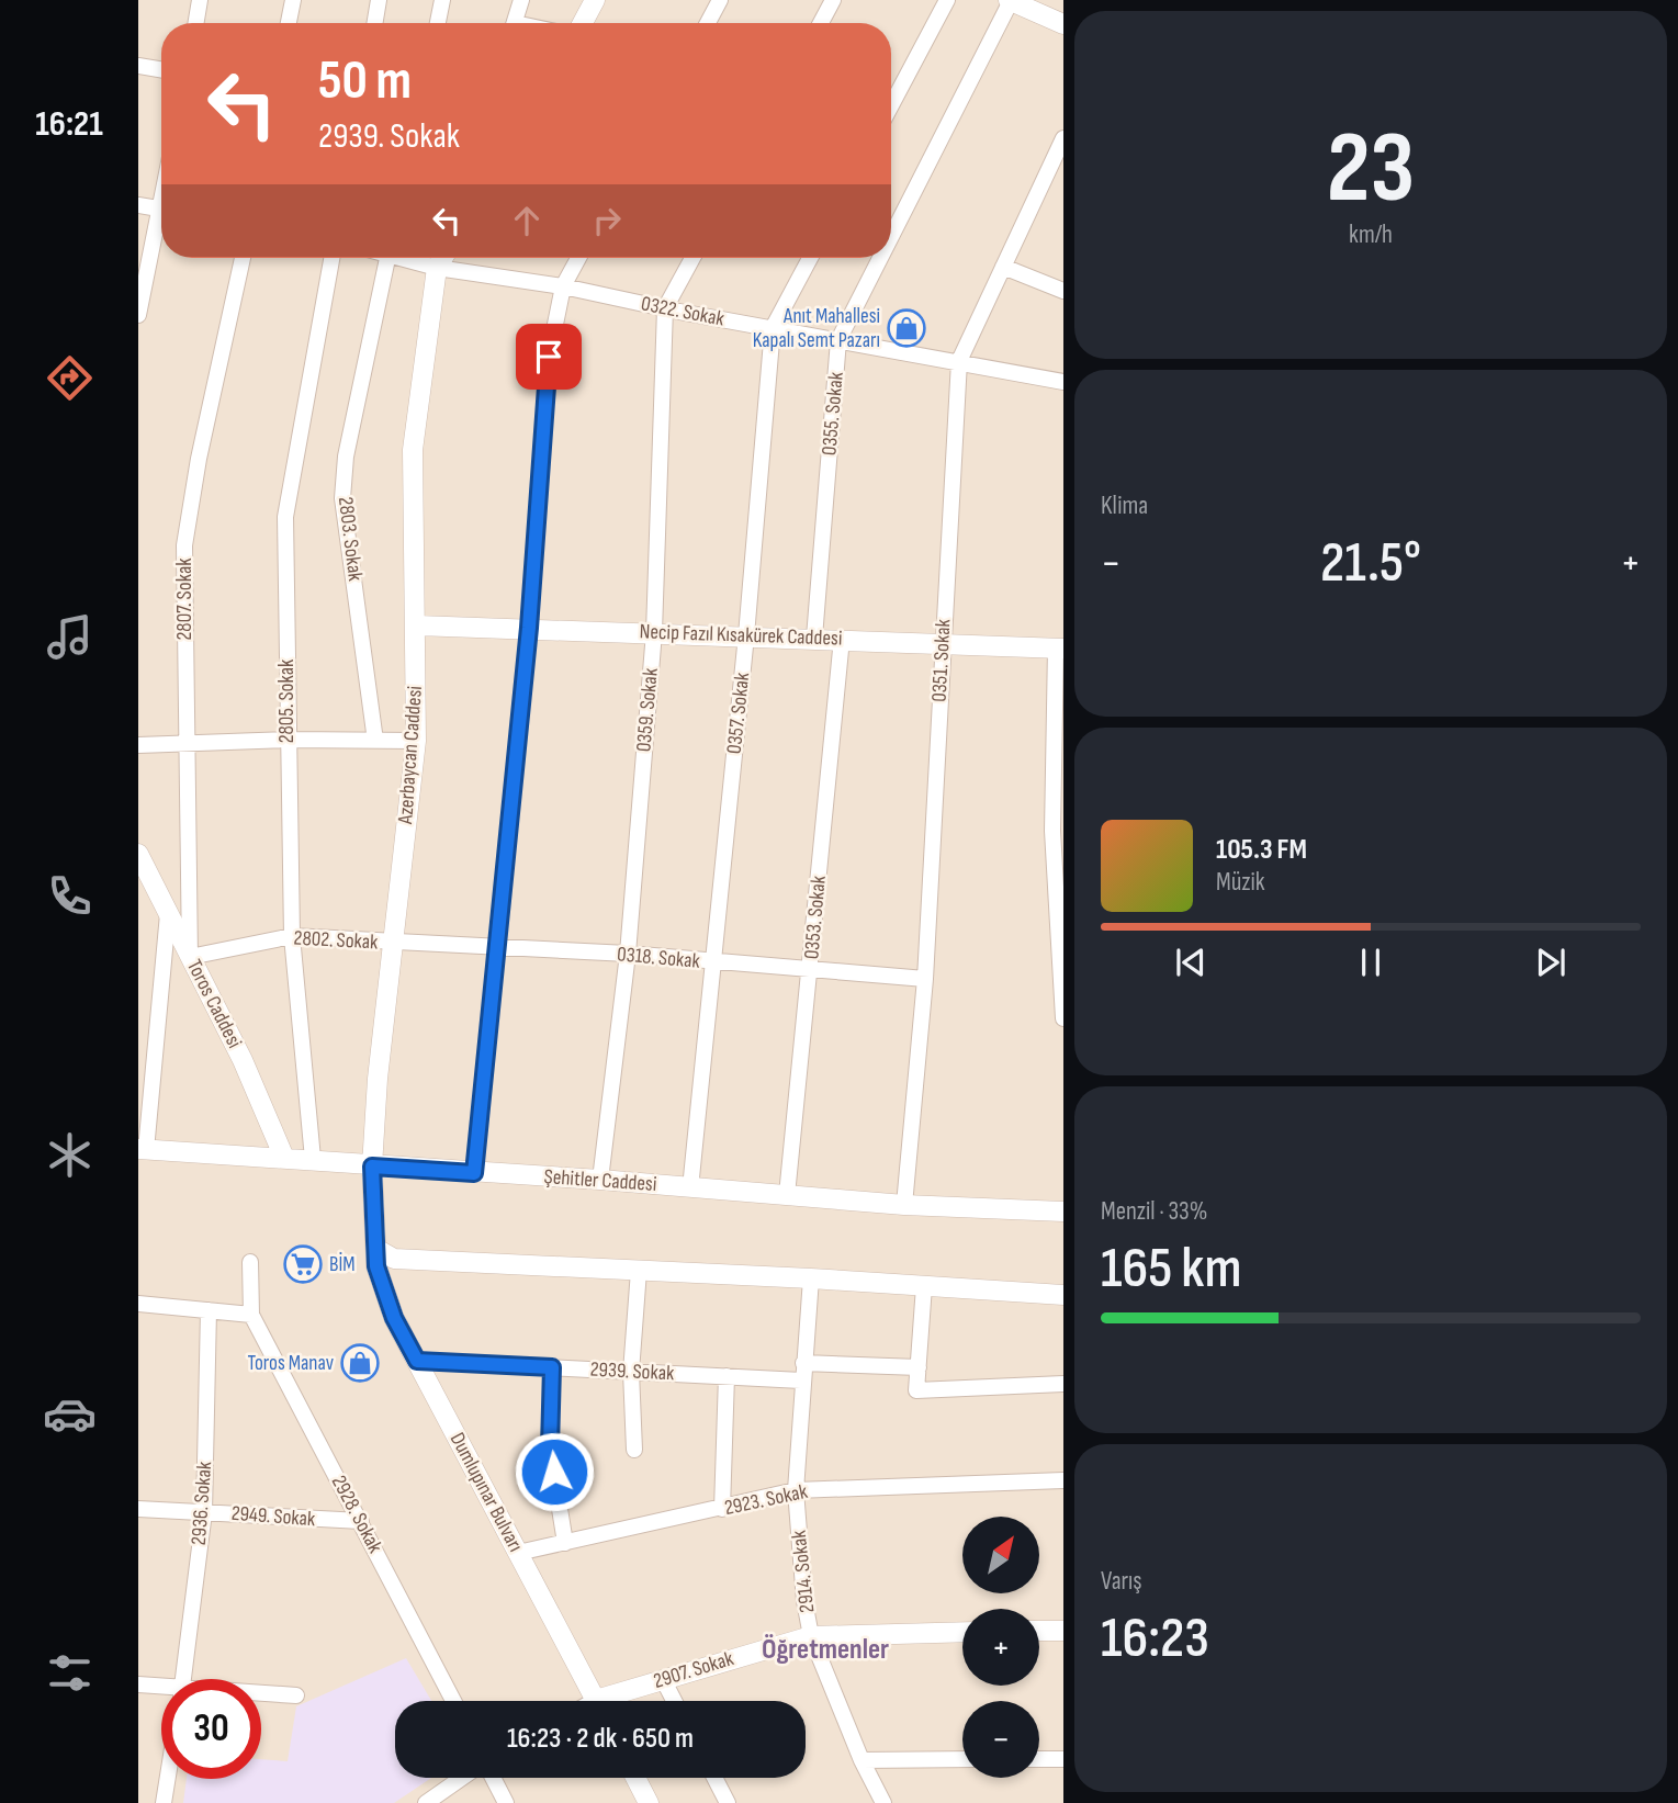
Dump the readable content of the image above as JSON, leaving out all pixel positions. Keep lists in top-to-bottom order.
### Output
{
  "streets": {
    "street": [
      "0322. Sokak",
      "0355. Sokak",
      "2803. Sokak",
      "2807. Sokak",
      "Necip Fazıl Kısakürek Caddesi",
      "0351. Sokak",
      "2805. Sokak",
      "0359. Sokak",
      "0357. Sokak",
      "Azerbaycan Caddesi",
      "0353. Sokak",
      "2802. Sokak",
      "0318. Sokak",
      "Toros Caddesi",
      "Şehitler Caddesi",
      "2939. Sokak",
      "Dumlupınar Bulvarı",
      "2923. Sokak",
      "2936. Sokak",
      "2928. Sokak",
      "2949. Sokak",
      "2914. Sokak",
      "2907. Sokak"
    ]
  },
  "crossings": [
    ["0322. Sokak", "0355. Sokak"],
    ["0322. Sokak", "0351. Sokak"],
    ["0322. Sokak", "0359. Sokak"],
    ["0322. Sokak", "0357. Sokak"],
    ["0322. Sokak", "Azerbaycan Caddesi"],
    ["0355. Sokak", "Necip Fazıl Kısakürek Caddesi"],
    ["2807. Sokak", "2802. Sokak"],
    ["2807. Sokak", "Toros Caddesi"],
    ["Necip Fazıl Kısakürek Caddesi", "0351. Sokak"],
    ["Necip Fazıl Kısakürek Caddesi", "0359. Sokak"],
    ["Necip Fazıl Kısakürek Caddesi", "0357. Sokak"],
    ["Necip Fazıl Kısakürek Caddesi", "Azerbaycan Caddesi"],
    ["Necip Fazıl Kısakürek Caddesi", "0353. Sokak"],
    ["0351. Sokak", "0318. Sokak"],
    ["0351. Sokak", "Şehitler Caddesi"],
    ["2805. Sokak", "2802. Sokak"],
    ["2805. Sokak", "Şehitler Caddesi"],
    ["0359. Sokak", "0318. Sokak"],
    ["0359. Sokak", "Şehitler Caddesi"],
    ["0357. Sokak", "0318. Sokak"],
    ["0357. Sokak", "Şehitler Caddesi"],
    ["Azerbaycan Caddesi", "2802. Sokak"],
    ["Azerbaycan Caddesi", "0318. Sokak"],
    ["Azerbaycan Caddesi", "Şehitler Caddesi"],
    ["Azerbaycan Caddesi", "Dumlupınar Bulvarı"],
    ["0353. Sokak", "0318. Sokak"],
    ["0353. Sokak", "Şehitler Caddesi"],
    ["2802. Sokak", "0318. Sokak"],
    ["2802. Sokak", "Toros Caddesi"],
    ["Toros Caddesi", "Şehitler Caddesi"],
    ["2939. Sokak", "Dumlupınar Bulvarı"],
    ["2939. Sokak", "2914. Sokak"],
    ["Dumlupınar Bulvarı", "2923. Sokak"],
    ["2923. Sokak", "2914. Sokak"],
    ["2936. Sokak", "2949. Sokak"],
    ["2928. Sokak", "2949. Sokak"],
    ["2914. Sokak", "2907. Sokak"]
  ],
  "districts": ["Öğretmenler"],
  "places": {
    "shop": ["Anıt Mahallesi Kapalı Semt Pazarı", "Toros Manav"],
    "supermarket": ["BİM"]
  },
  "north": "top right",
  "page": {
    "tabs": "16:21",
    "tile": [
      ["23", "km/h"],
      "Klima",
      ["Menzil · 33%", "165 km"],
      ["Varış", "16:23"]
    ],
    "turn": ["50 m", "2939. Sokak"],
    "heat": ["−", "21.5°", "+"],
    "song": ["105.3 FM", "Müzik"],
    "map_buttons": ["+", "−"],
    "limit": "30",
    "trip": "16:23 · 2 dk · 650 m"
  }
}
